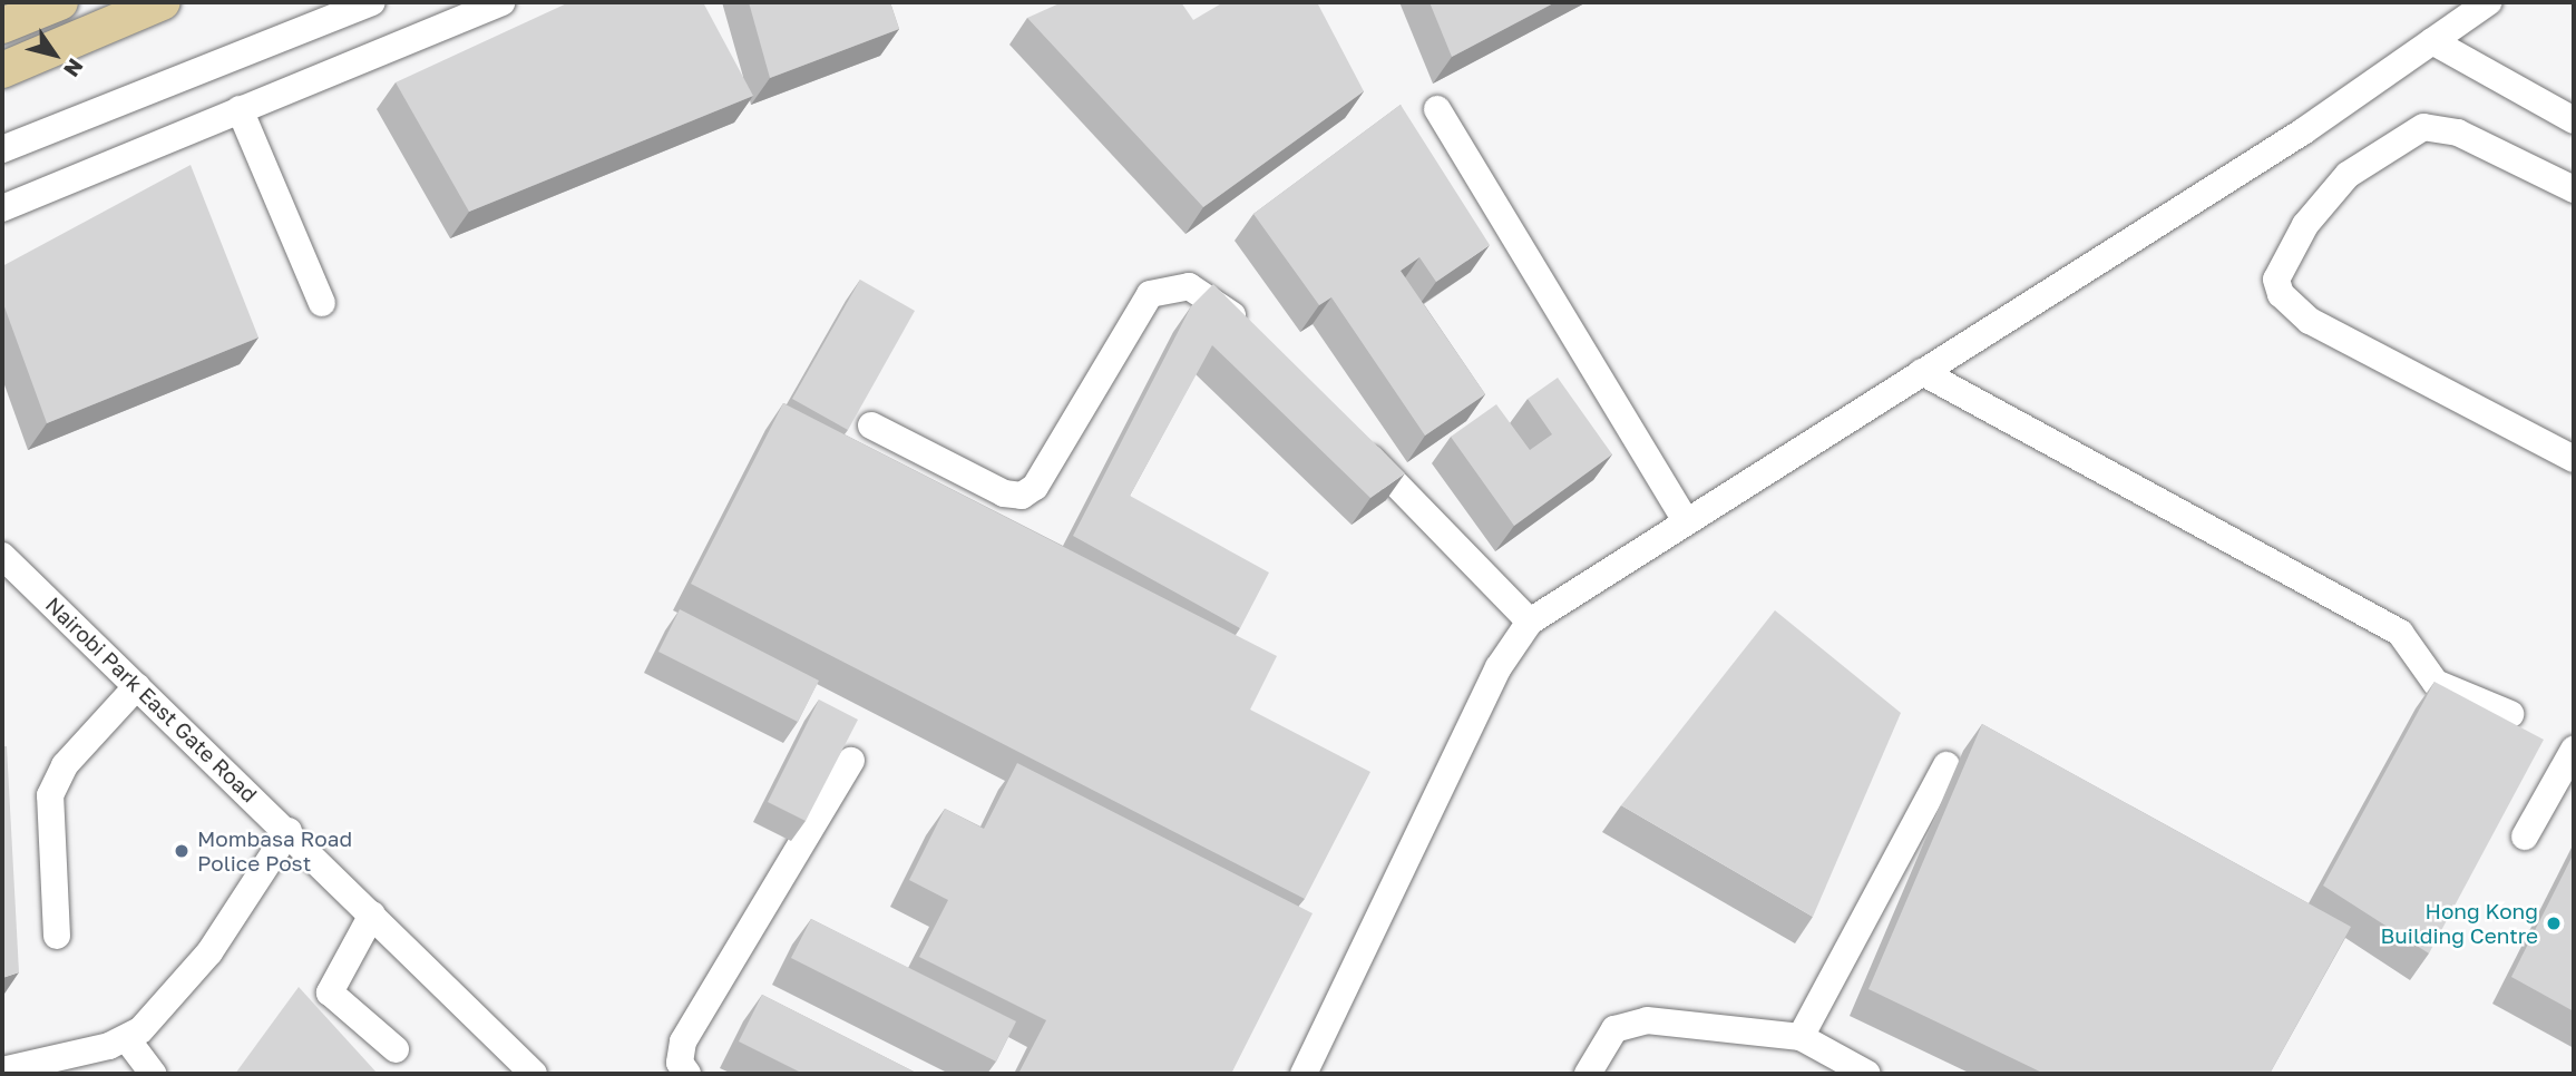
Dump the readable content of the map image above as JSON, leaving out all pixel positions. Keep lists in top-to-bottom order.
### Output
{
  "streets": {
    "street": ["Nairobi Park East Gate Road"]
  },
  "places": ["Mombasa Road Police Post", "Hong Kong Building Centre"],
  "north": "bottom right"
}
